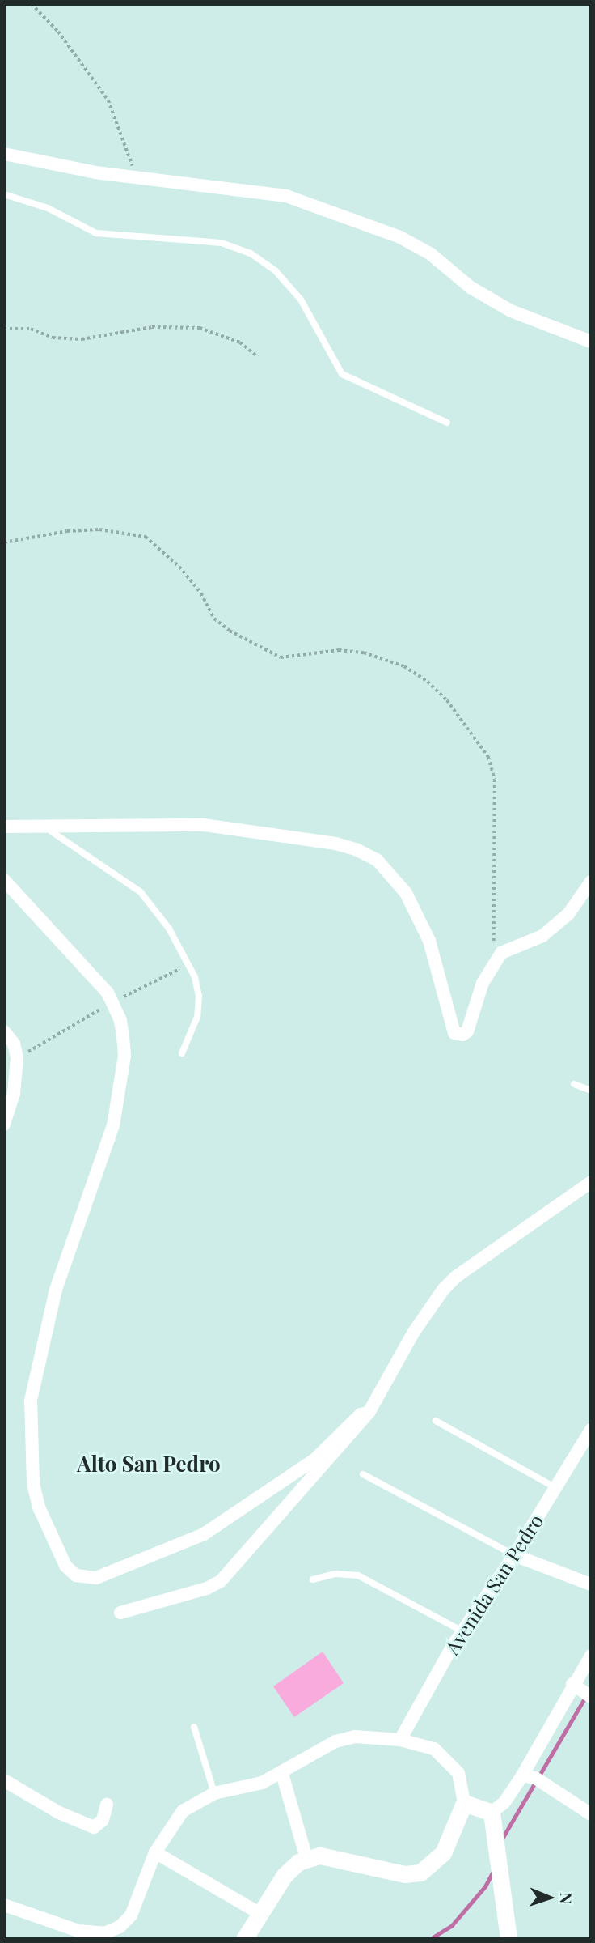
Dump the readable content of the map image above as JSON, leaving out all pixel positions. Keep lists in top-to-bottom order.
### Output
{
  "streets": {
    "street": ["Avenida San Pedro"]
  },
  "districts": ["Alto San Pedro"],
  "north": "right"
}
